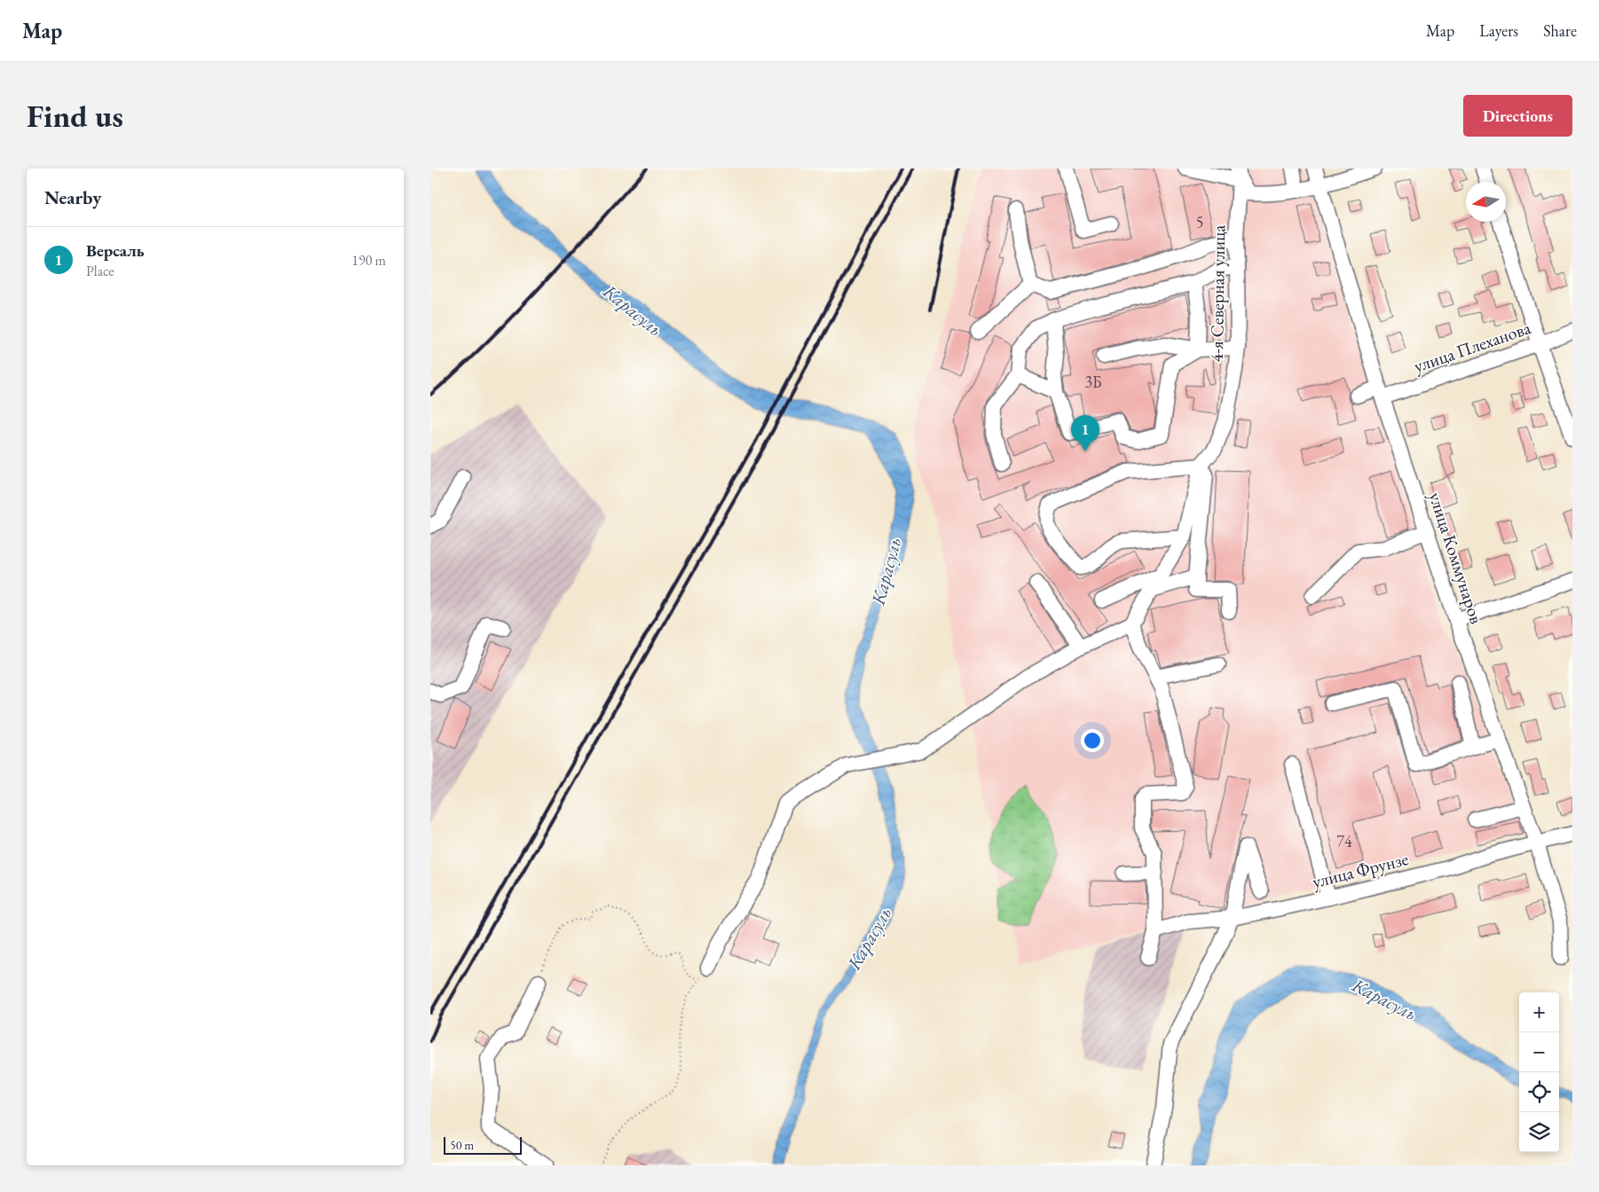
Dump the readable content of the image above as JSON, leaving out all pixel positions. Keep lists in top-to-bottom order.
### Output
{
  "streets": {
    "street": [
      "4-я Северная улица",
      "улица Плеханова",
      "улица Коммунаров",
      "улица Фрунзе"
    ]
  },
  "crossings": [
    ["улица Плеханова", "улица Коммунаров"],
    ["улица Коммунаров", "улица Фрунзе"]
  ],
  "water": ["Карасуль"],
  "house_numbers": ["5", "3Б", "74"],
  "scale_bar": "50 m",
  "north": "left",
  "page": {
    "header": "Map",
    "nav": ["Map", "Layers", "Share"],
    "buttons": "Directions",
    "title": "Find us",
    "heading": "Nearby",
    "list": [
      {
        "mark": "1",
        "name": "Версаль",
        "note": "Place",
        "value": "190 m"
      }
    ],
    "pins": "1",
    "map_buttons": ["+", "−"],
    "scale": "50 m"
  }
}
